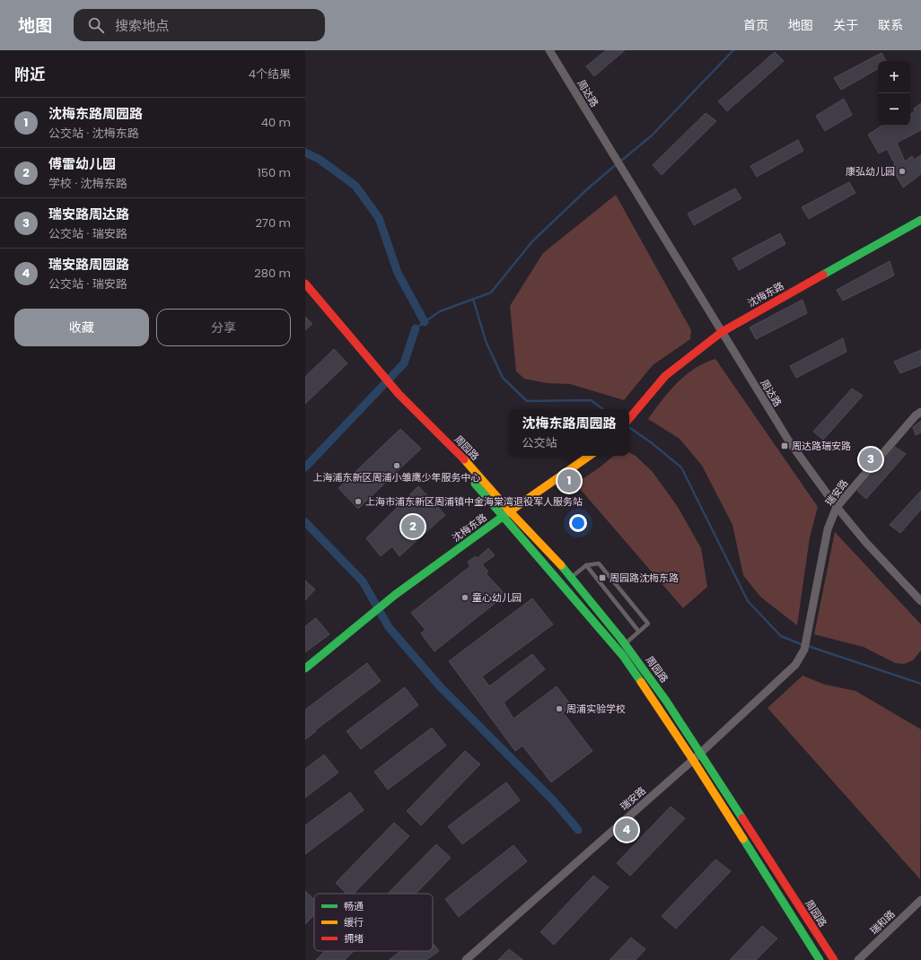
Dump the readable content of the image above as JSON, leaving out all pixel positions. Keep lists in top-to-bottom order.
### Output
{
  "streets": {
    "street": [
      "周达路",
      "沈梅东路",
      "周园路",
      "瑞安路",
      "瑞和路"
    ]
  },
  "crossings": [
    ["周达路", "沈梅东路"],
    ["周达路", "瑞安路"],
    ["沈梅东路", "周园路"],
    ["周园路", "瑞安路"]
  ],
  "places": {
    "other": [
      "康弘幼儿园",
      "上海浦东新区周浦小雏鹰少年服务中心",
      "上海市浦东新区周浦镇中金海棠湾退役军人服务站",
      "童心幼儿园",
      "周浦实验学校"
    ],
    "transit": ["周达路瑞安路", "周园路沈梅东路"]
  },
  "legend": ["畅通", "缓行", "拥堵"],
  "page": {
    "header": "地图",
    "search": "搜索地点",
    "nav": [
      "首页",
      "地图",
      "关于",
      "联系"
    ],
    "heading": ["附近", "4个结果"],
    "map_buttons": ["+", "−"],
    "list": [
      {
        "mark": "1",
        "name": "沈梅东路周园路",
        "note": "公交站 · 沈梅东路",
        "value": "40 m"
      },
      {
        "mark": "2",
        "name": "傅雷幼儿园",
        "note": "学校 · 沈梅东路",
        "value": "150 m"
      },
      {
        "mark": "3",
        "name": "瑞安路周达路",
        "note": "公交站 · 瑞安路",
        "value": "270 m"
      },
      {
        "mark": "4",
        "name": "瑞安路周园路",
        "note": "公交站 · 瑞安路",
        "value": "280 m"
      }
    ],
    "buttons": ["收藏", "分享"],
    "popup": ["沈梅东路周园路", "公交站"],
    "pins": [
      "3",
      "1",
      "2",
      "4"
    ]
  }
}
